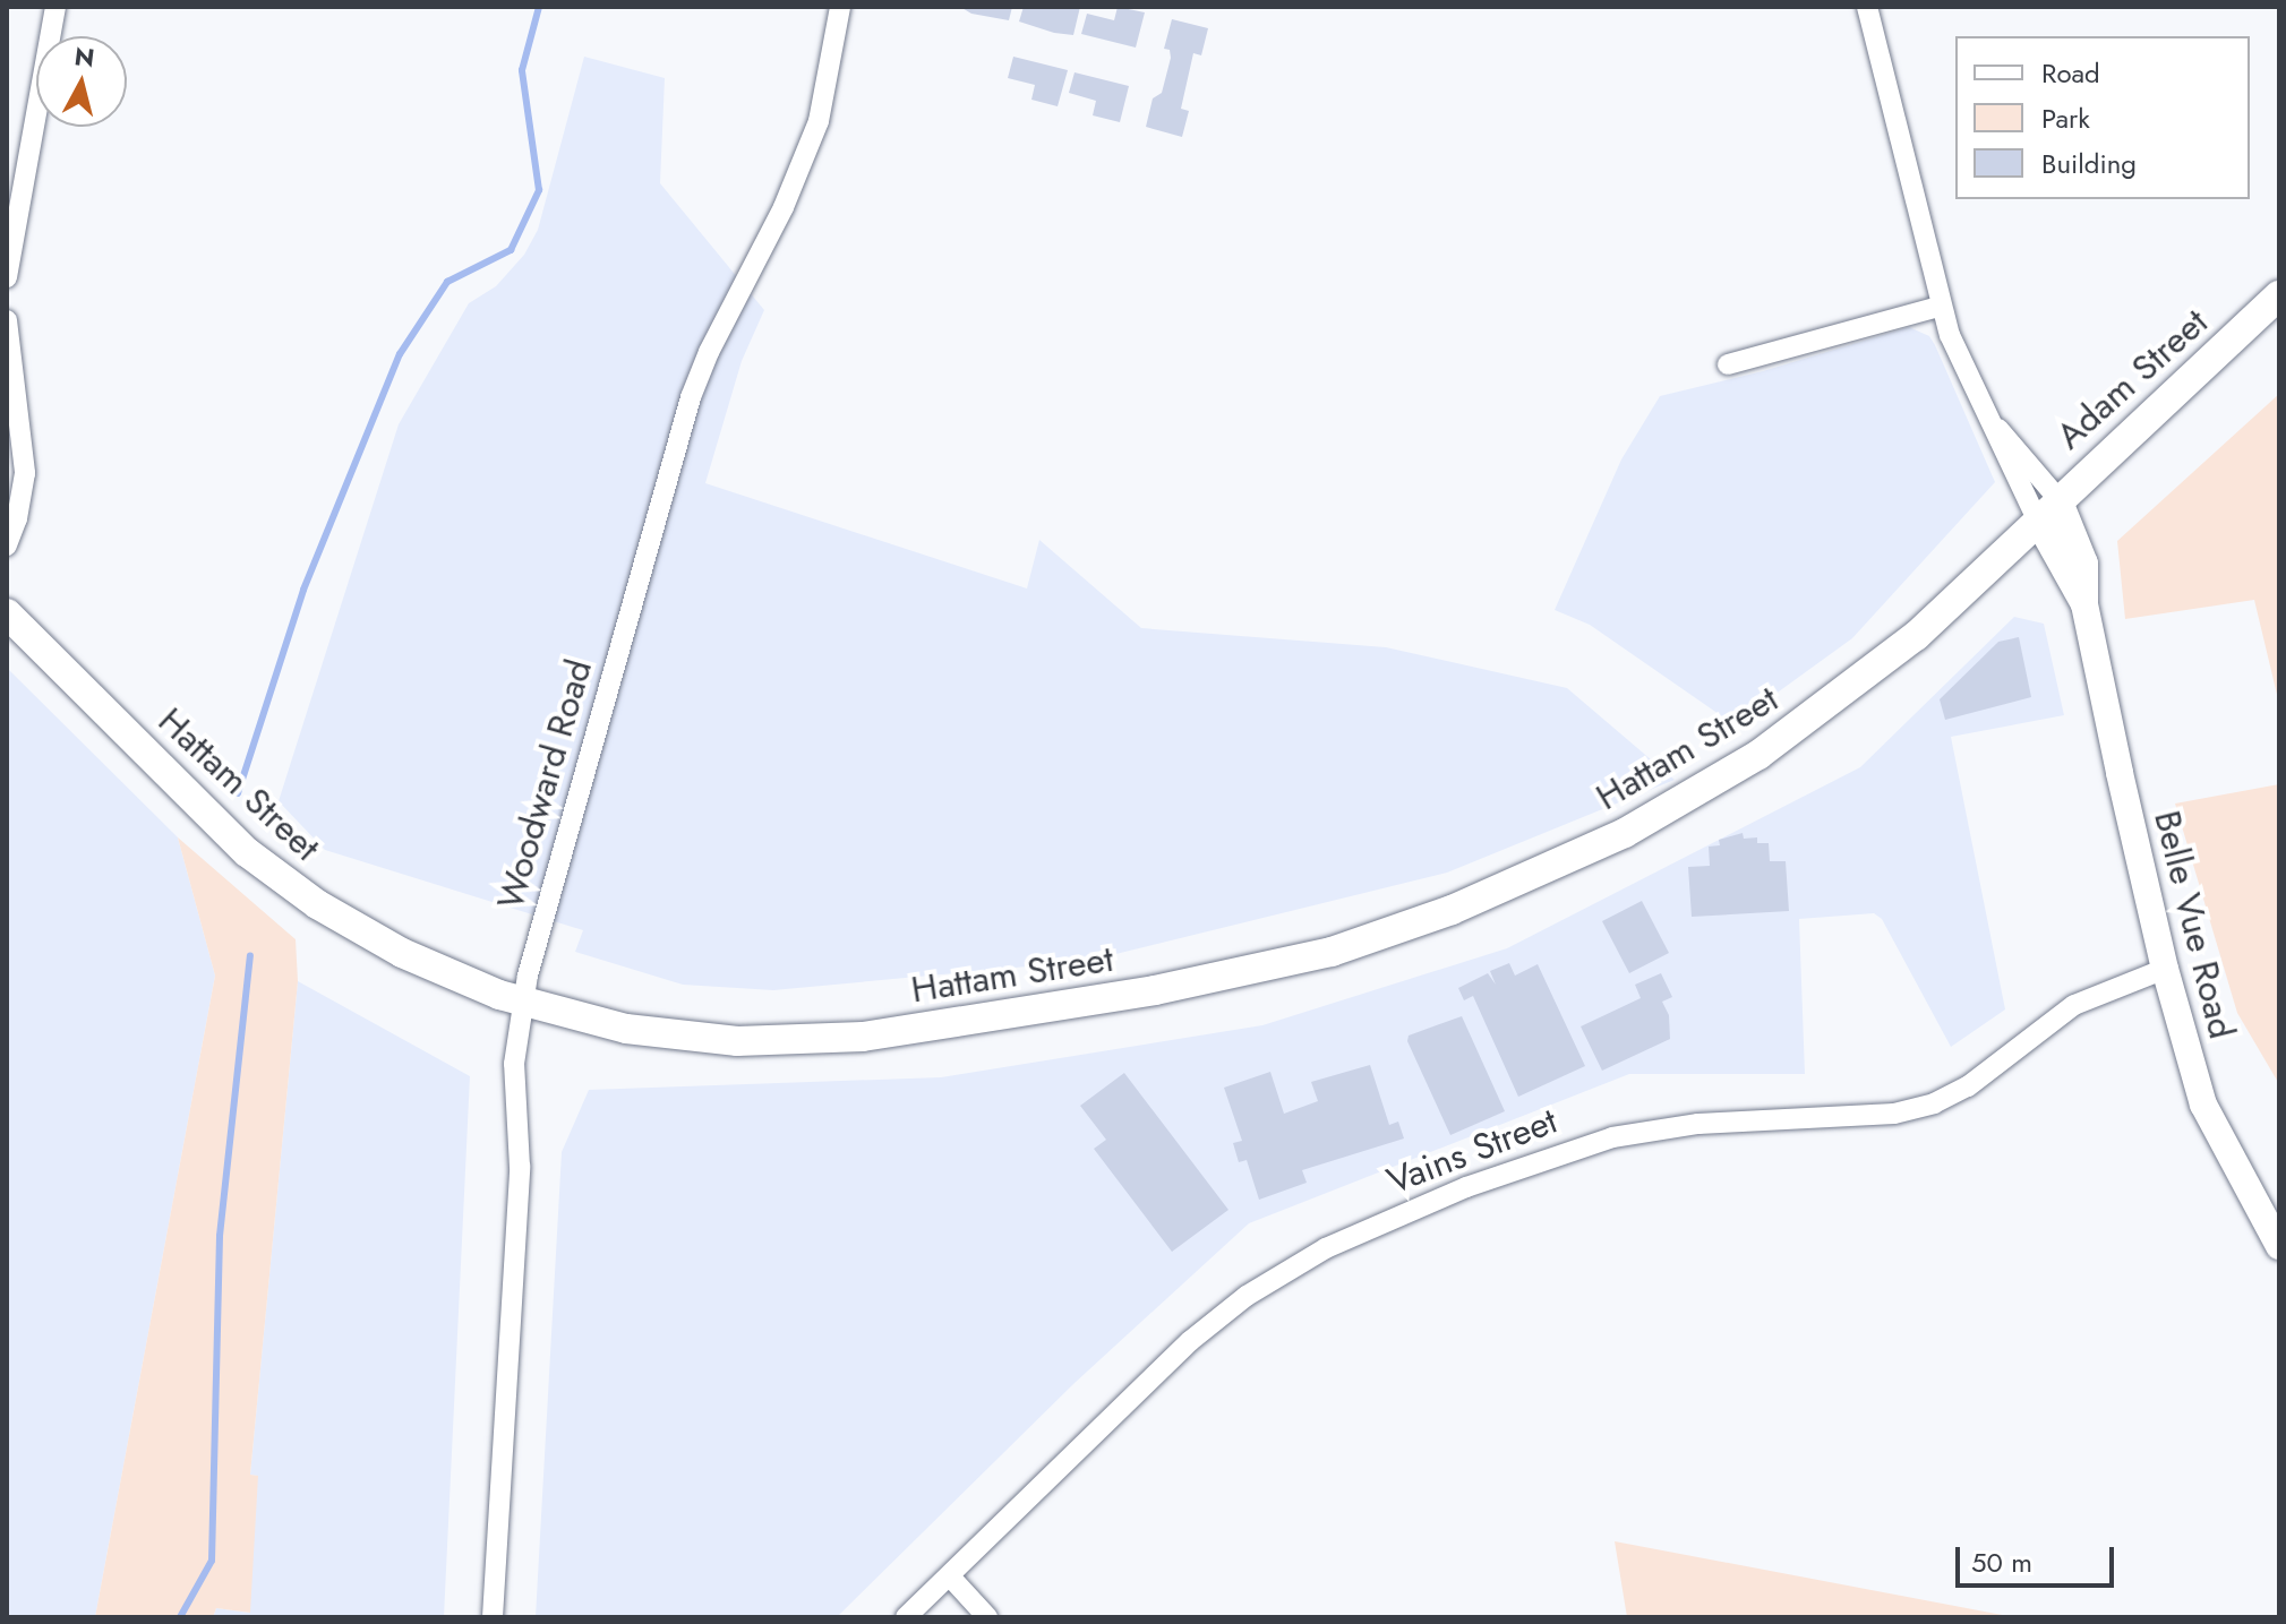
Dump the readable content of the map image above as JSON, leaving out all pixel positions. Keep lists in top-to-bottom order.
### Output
{
  "streets": {
    "main road": ["Adam Street", "Hattam Street"],
    "street": ["Woodward Road", "Belle Vue Road", "Vains Street"]
  },
  "crossings": [
    ["Adam Street", "Hattam Street"],
    ["Adam Street", "Belle Vue Road"],
    ["Hattam Street", "Woodward Road"],
    ["Hattam Street", "Belle Vue Road"],
    ["Belle Vue Road", "Vains Street"]
  ],
  "legend": ["Road", "Park", "Building"],
  "scale_bar": "50 m",
  "north": "top"
}
